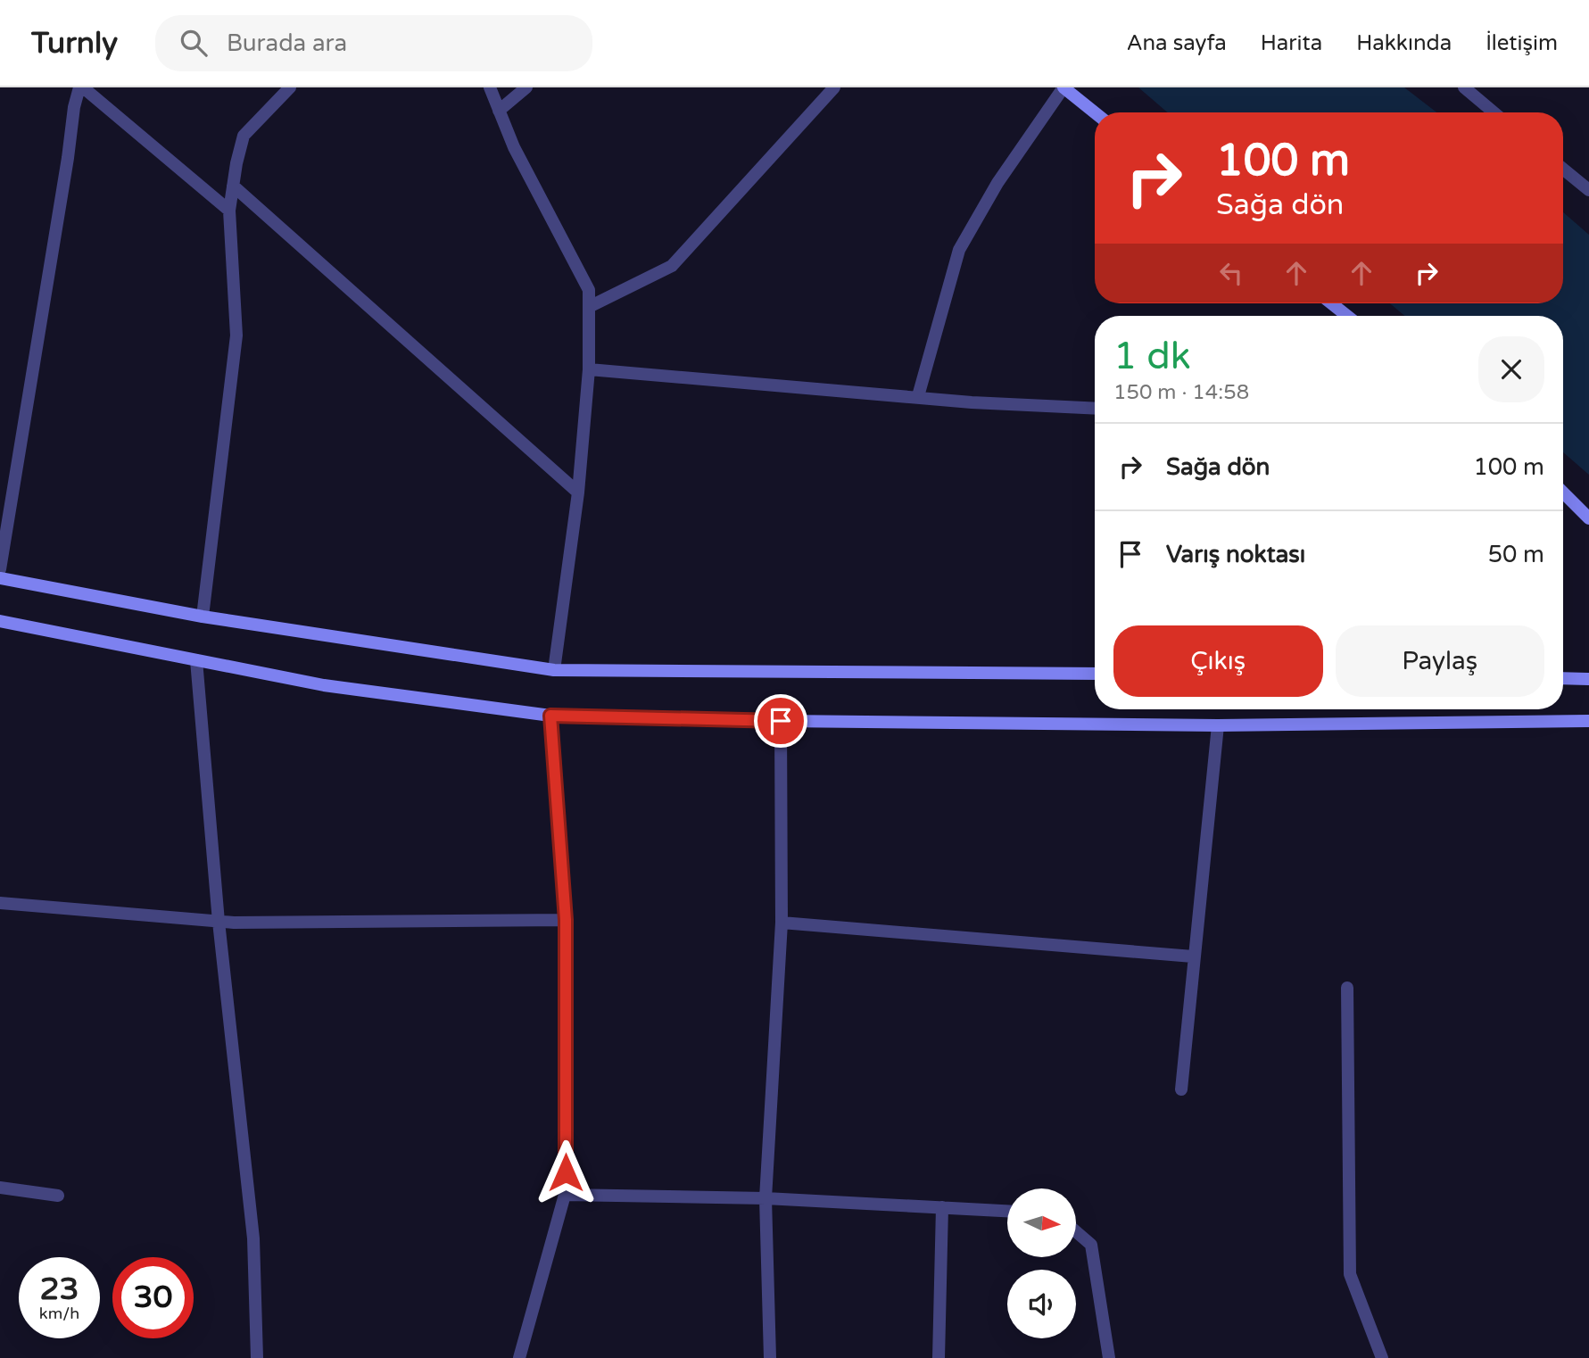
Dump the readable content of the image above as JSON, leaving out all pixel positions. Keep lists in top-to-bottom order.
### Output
{
  "north": "right",
  "page": {
    "header": "Turnly",
    "search": "Burada ara",
    "nav": [
      "Ana sayfa",
      "Harita",
      "Hakkında",
      "İletişim"
    ],
    "turn": ["100 m", "Sağa dön"],
    "heading": ["1 dk", "150 m · 14:58"],
    "list": [
      {
        "name": "Sağa dön",
        "value": "100 m"
      },
      {
        "name": "Varış noktası",
        "value": "50 m"
      }
    ],
    "buttons": ["Çıkış", "Paylaş"],
    "speed": "23 km/h",
    "limit": "30"
  }
}
